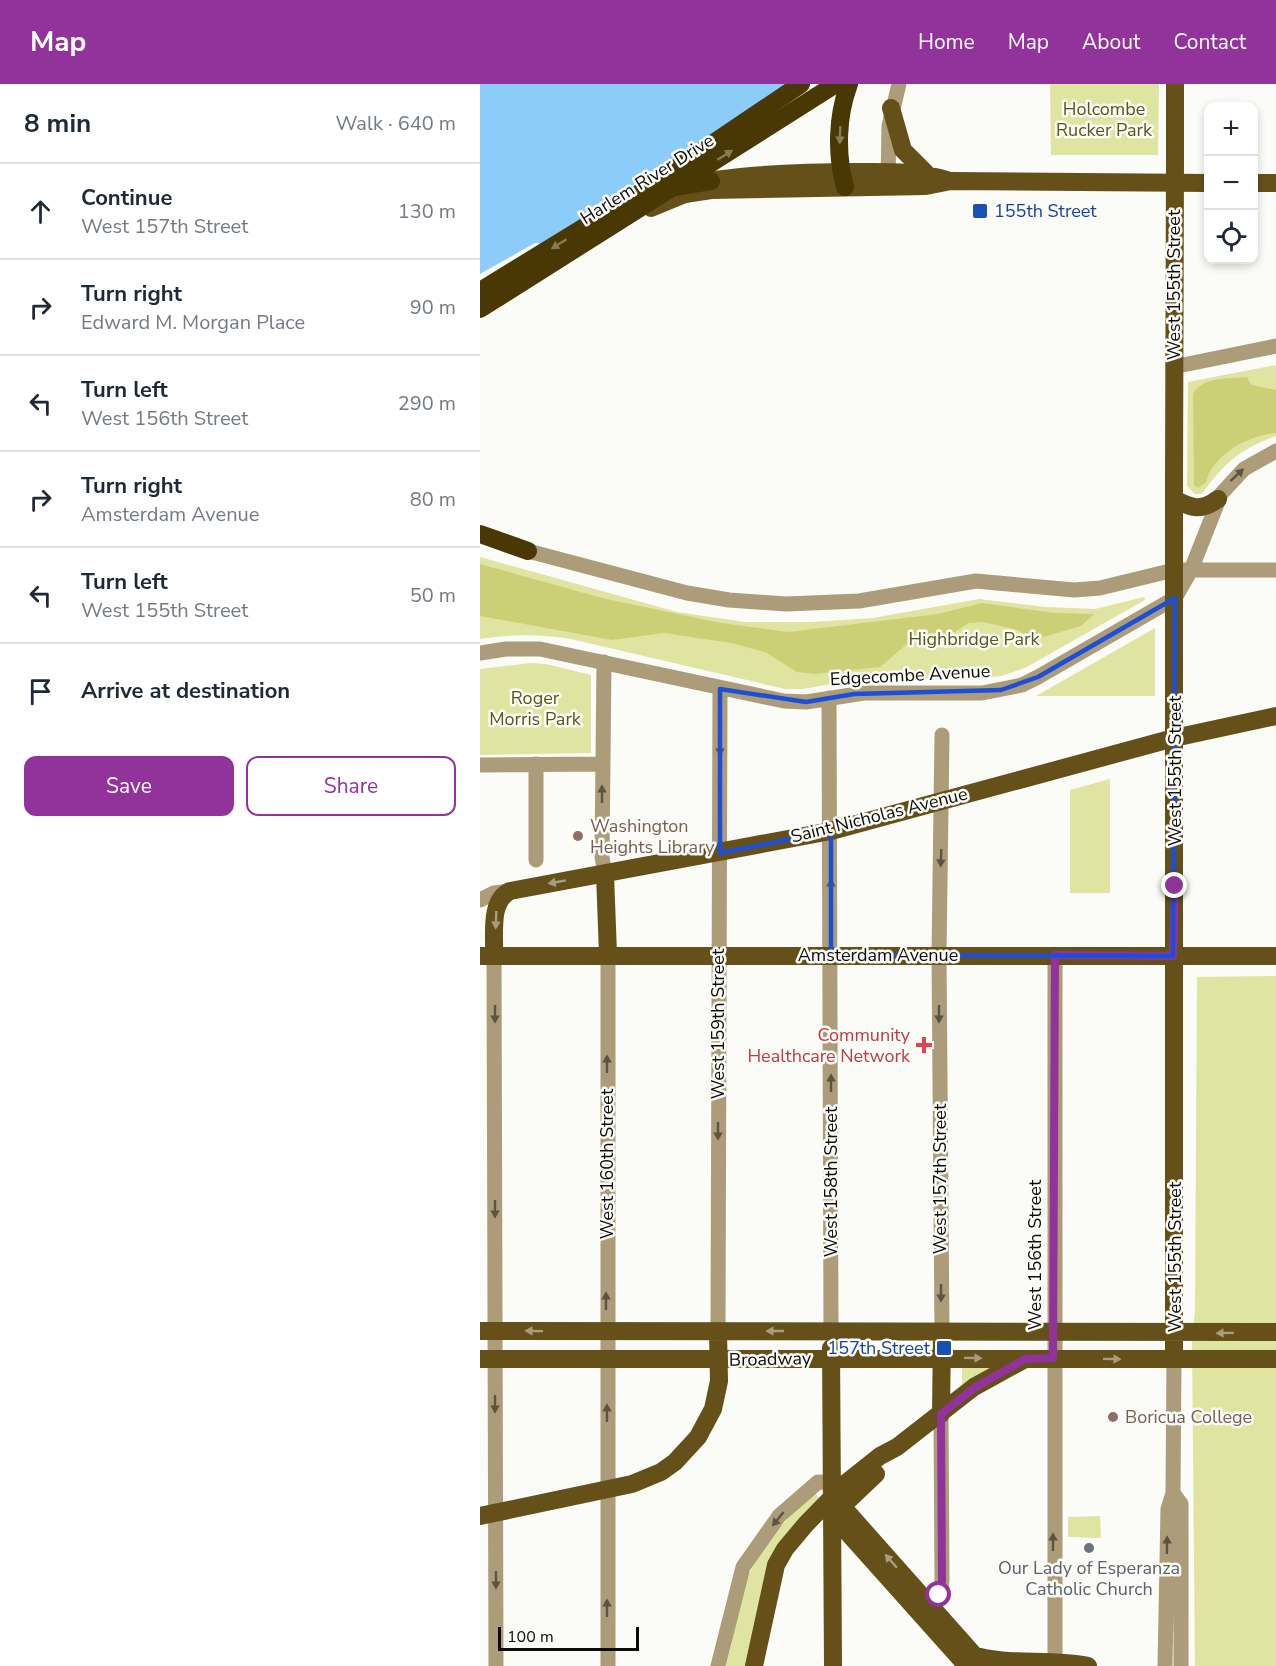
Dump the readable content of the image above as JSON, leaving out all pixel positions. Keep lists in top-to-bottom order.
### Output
{
  "streets": {
    "highway": ["Harlem River Drive"],
    "main road": [
      "West 155th Street",
      "Saint Nicholas Avenue",
      "Amsterdam Avenue",
      "West 159th Street",
      "West 160th Street",
      "West 157th Street",
      "West 158th Street",
      "Broadway"
    ],
    "street": ["Edgecombe Avenue", "West 156th Street"]
  },
  "crossings": [
    ["West 155th Street", "Edgecombe Avenue"],
    ["West 155th Street", "Saint Nicholas Avenue"],
    ["West 155th Street", "Amsterdam Avenue"],
    ["West 155th Street", "Broadway"],
    ["Edgecombe Avenue", "West 159th Street"],
    ["Edgecombe Avenue", "West 160th Street"],
    ["Edgecombe Avenue", "West 158th Street"],
    ["Saint Nicholas Avenue", "West 159th Street"],
    ["Saint Nicholas Avenue", "West 160th Street"],
    ["Saint Nicholas Avenue", "West 157th Street"],
    ["Saint Nicholas Avenue", "West 158th Street"],
    ["Amsterdam Avenue", "West 159th Street"],
    ["Amsterdam Avenue", "West 160th Street"],
    ["Amsterdam Avenue", "West 157th Street"],
    ["Amsterdam Avenue", "West 158th Street"],
    ["Amsterdam Avenue", "West 156th Street"],
    ["West 159th Street", "West 160th Street"],
    ["West 159th Street", "Broadway"],
    ["West 160th Street", "Broadway"],
    ["West 157th Street", "Broadway"],
    ["West 158th Street", "Broadway"],
    ["West 156th Street", "Broadway"]
  ],
  "one_way": [
    "West 159th Street",
    "West 157th Street",
    "West 158th Street",
    "West 156th Street"
  ],
  "parks": ["Holcombe Rucker Park", "Highbridge Park", "Roger Morris Park"],
  "places": {
    "transit": ["155th Street", "157th Street"],
    "other": ["Washington Heights Library", "Boricua College", "Our Lady of Esperanza Catholic Church"],
    "health": ["Community Healthcare Network"]
  },
  "scale_bar": "100 m",
  "page": {
    "header": "Map",
    "nav": [
      "Home",
      "Map",
      "About",
      "Contact"
    ],
    "heading": ["8 min", "Walk · 640 m"],
    "map_buttons": ["+", "−"],
    "list": [
      ["Continue", "West 157th Street", "130 m"],
      ["Turn right", "Edward M. Morgan Place", "90 m"],
      ["Turn left", "West 156th Street", "290 m"],
      ["Turn right", "Amsterdam Avenue", "80 m"],
      ["Turn left", "West 155th Street", "50 m"],
      "Arrive at destination"
    ],
    "buttons": ["Save", "Share"],
    "scale": "100 m"
  }
}
